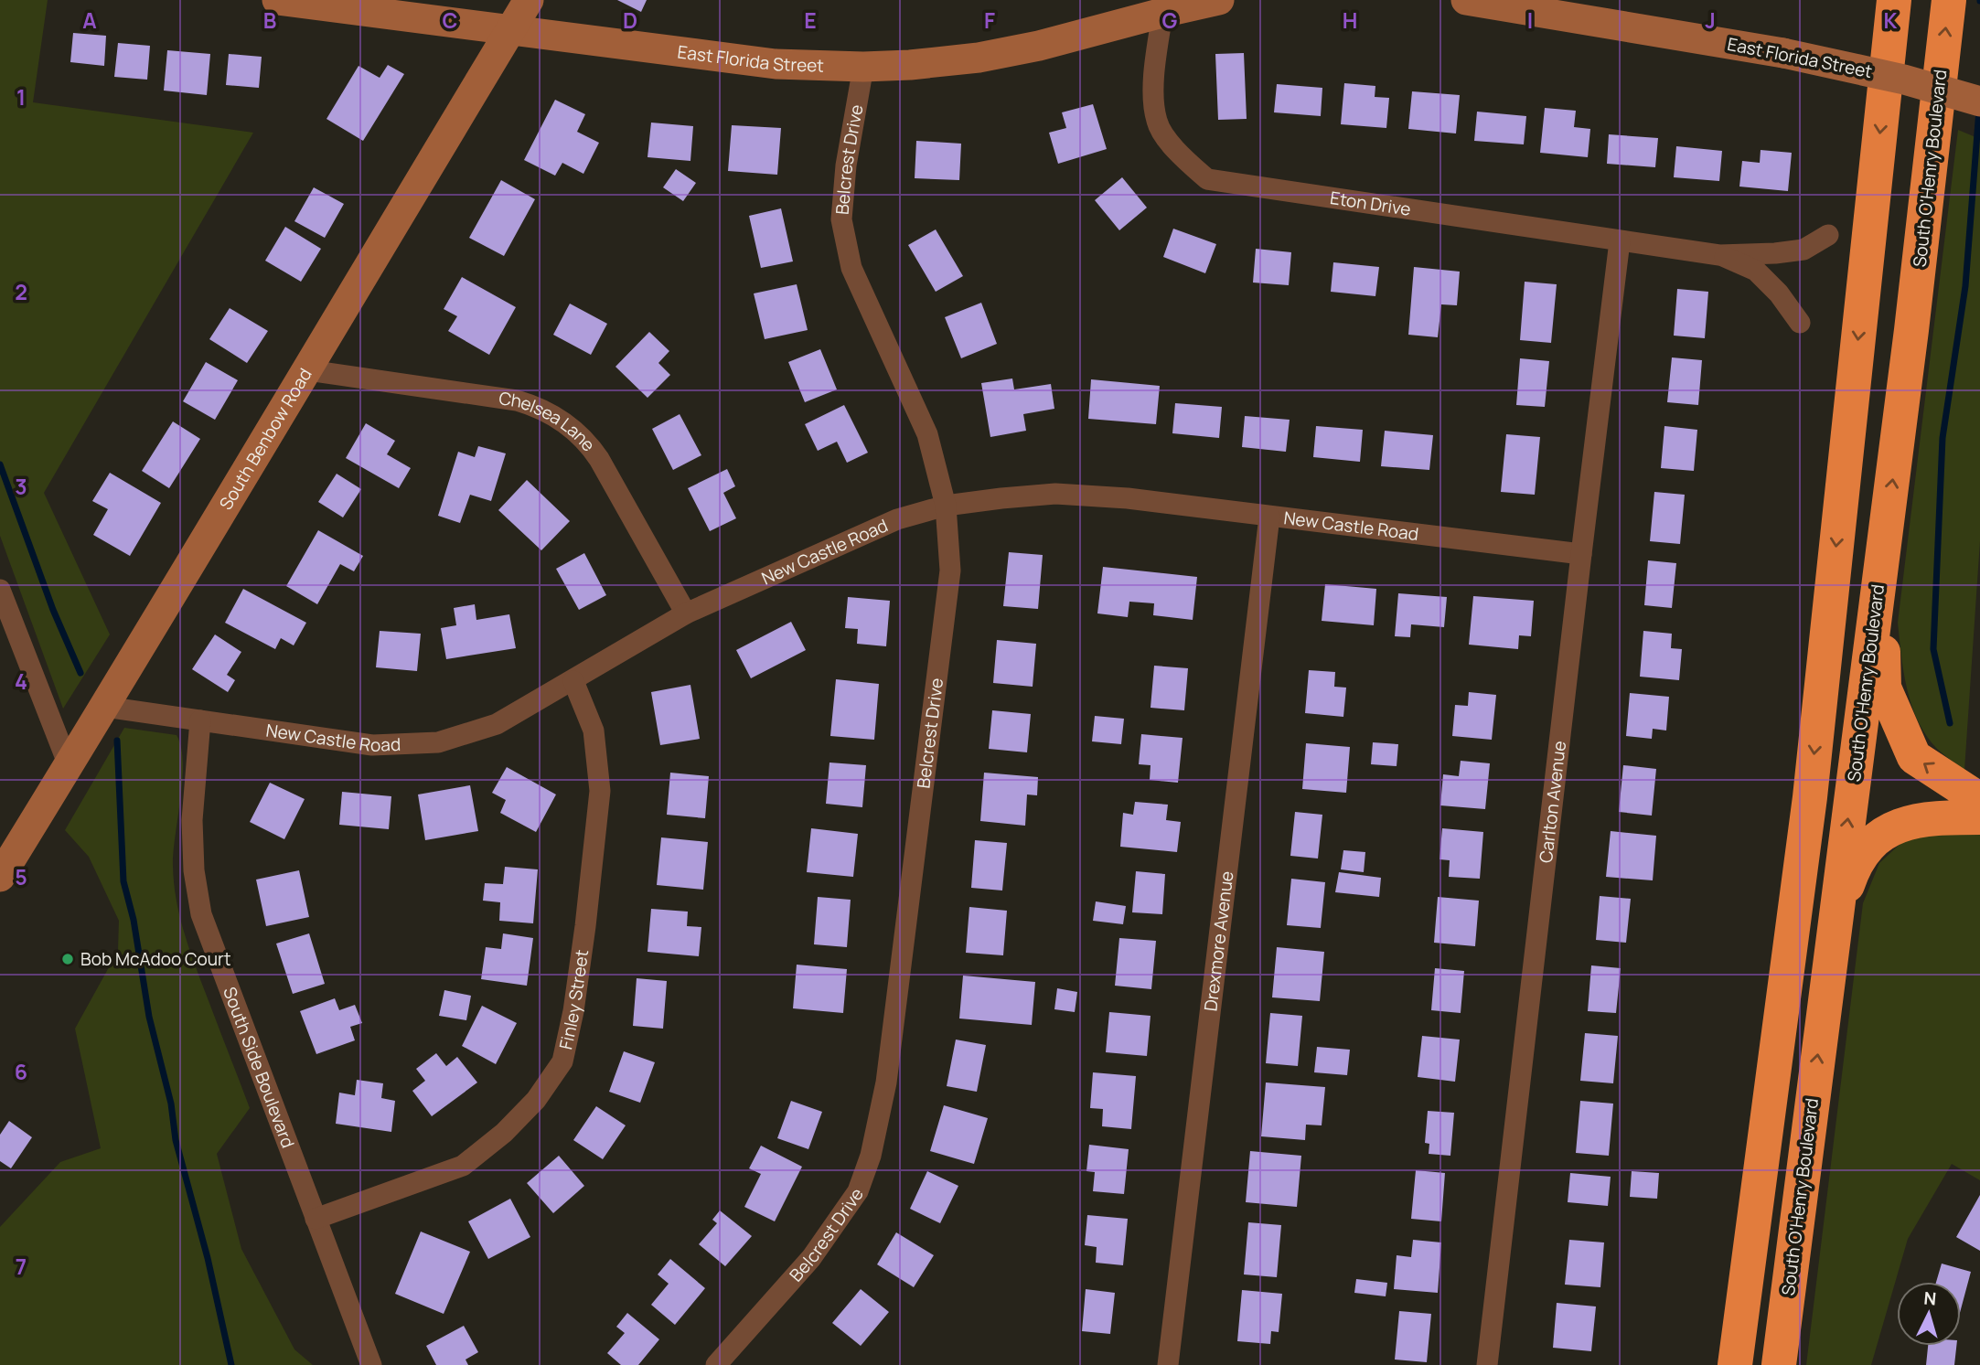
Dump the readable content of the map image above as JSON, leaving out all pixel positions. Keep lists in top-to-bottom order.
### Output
{
  "streets": {
    "highway": ["South O'Henry Boulevard"],
    "main road": ["East Florida Street", "South Benbow Road"],
    "street": [
      "Belcrest Drive",
      "Eton Drive",
      "Chelsea Lane",
      "New Castle Road",
      "Carlton Avenue",
      "Drexmore Avenue",
      "Finley Street",
      "South Side Boulevard"
    ]
  },
  "crossings": [
    ["East Florida Street", "Belcrest Drive"],
    ["East Florida Street", "Eton Drive"],
    ["East Florida Street", "South Benbow Road"],
    ["Belcrest Drive", "New Castle Road"],
    ["Eton Drive", "Carlton Avenue"],
    ["Chelsea Lane", "South Benbow Road"],
    ["Chelsea Lane", "New Castle Road"],
    ["South Benbow Road", "New Castle Road"],
    ["New Castle Road", "Carlton Avenue"],
    ["New Castle Road", "Drexmore Avenue"],
    ["New Castle Road", "Finley Street"],
    ["New Castle Road", "South Side Boulevard"],
    ["Finley Street", "South Side Boulevard"]
  ],
  "places": ["Bob McAdoo Court"],
  "north": "top",
  "grid": {
    "columns": [
      "A",
      "B",
      "C",
      "D",
      "E",
      "F",
      "G",
      "H",
      "I",
      "J",
      "K"
    ],
    "rows": [
      "1",
      "2",
      "3",
      "4",
      "5",
      "6",
      "7"
    ]
  }
}
